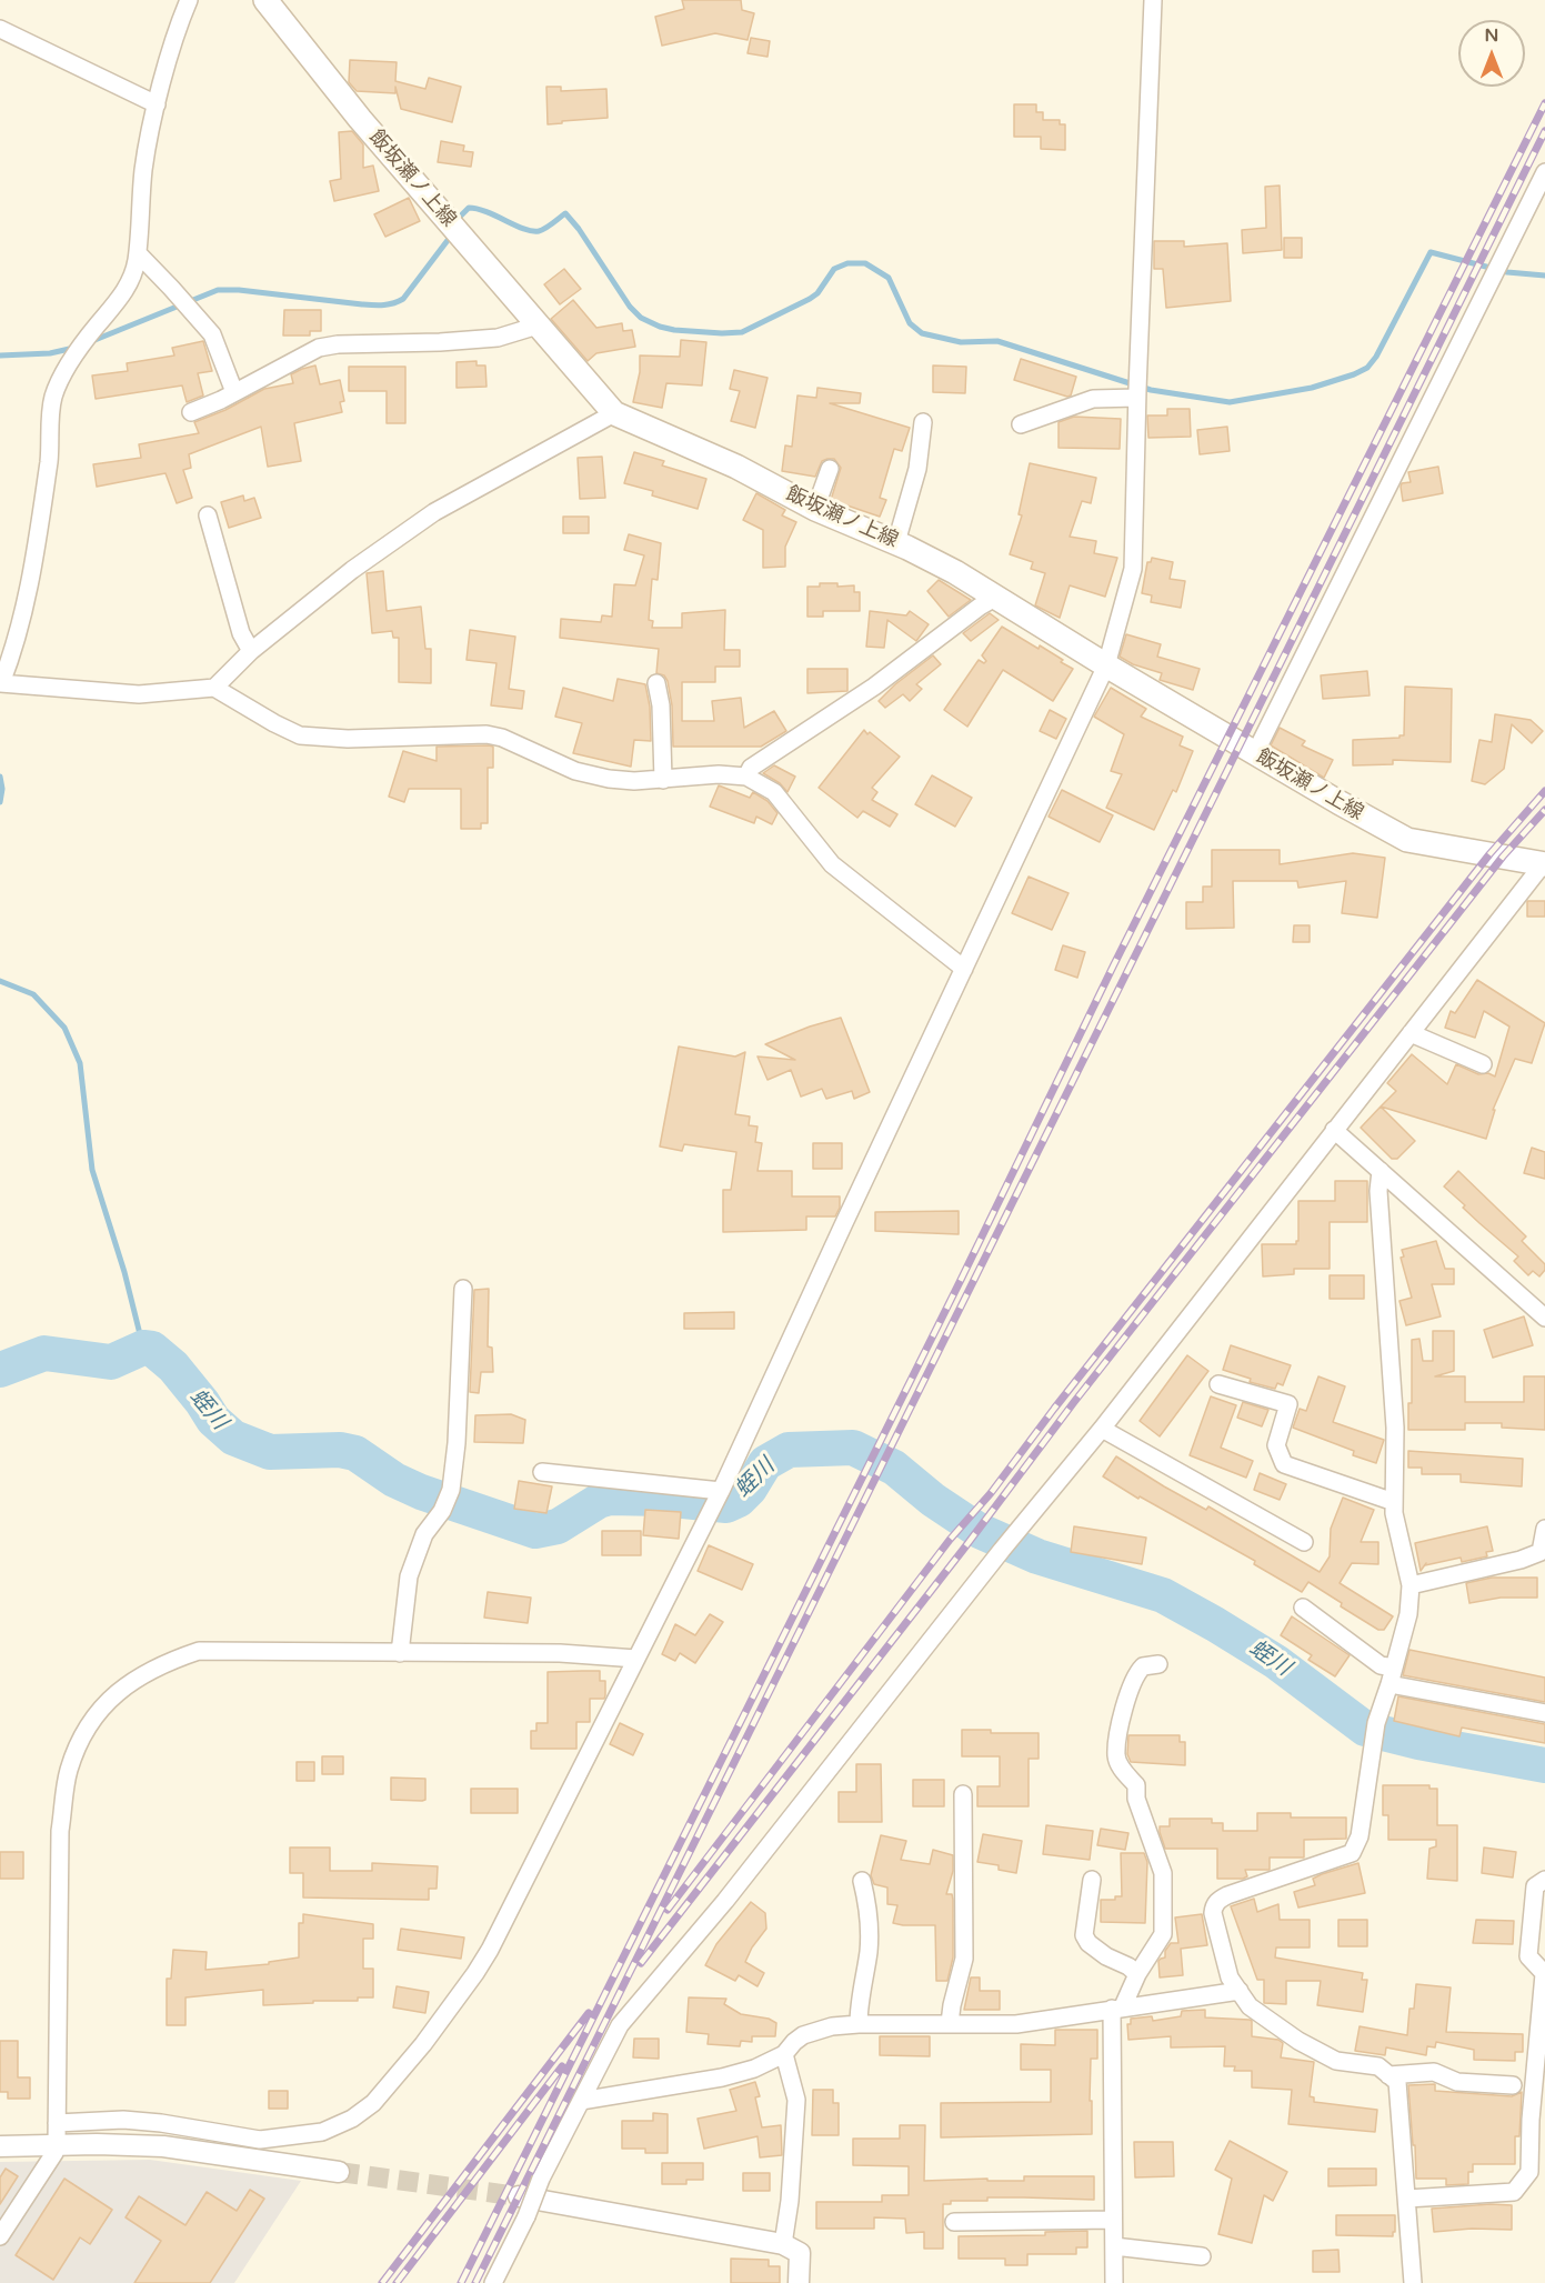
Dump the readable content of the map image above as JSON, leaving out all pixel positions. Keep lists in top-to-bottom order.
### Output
{
  "streets": {
    "main road": ["飯坂瀬ノ上線"]
  },
  "water": ["蛭川"],
  "north": "top"
}
